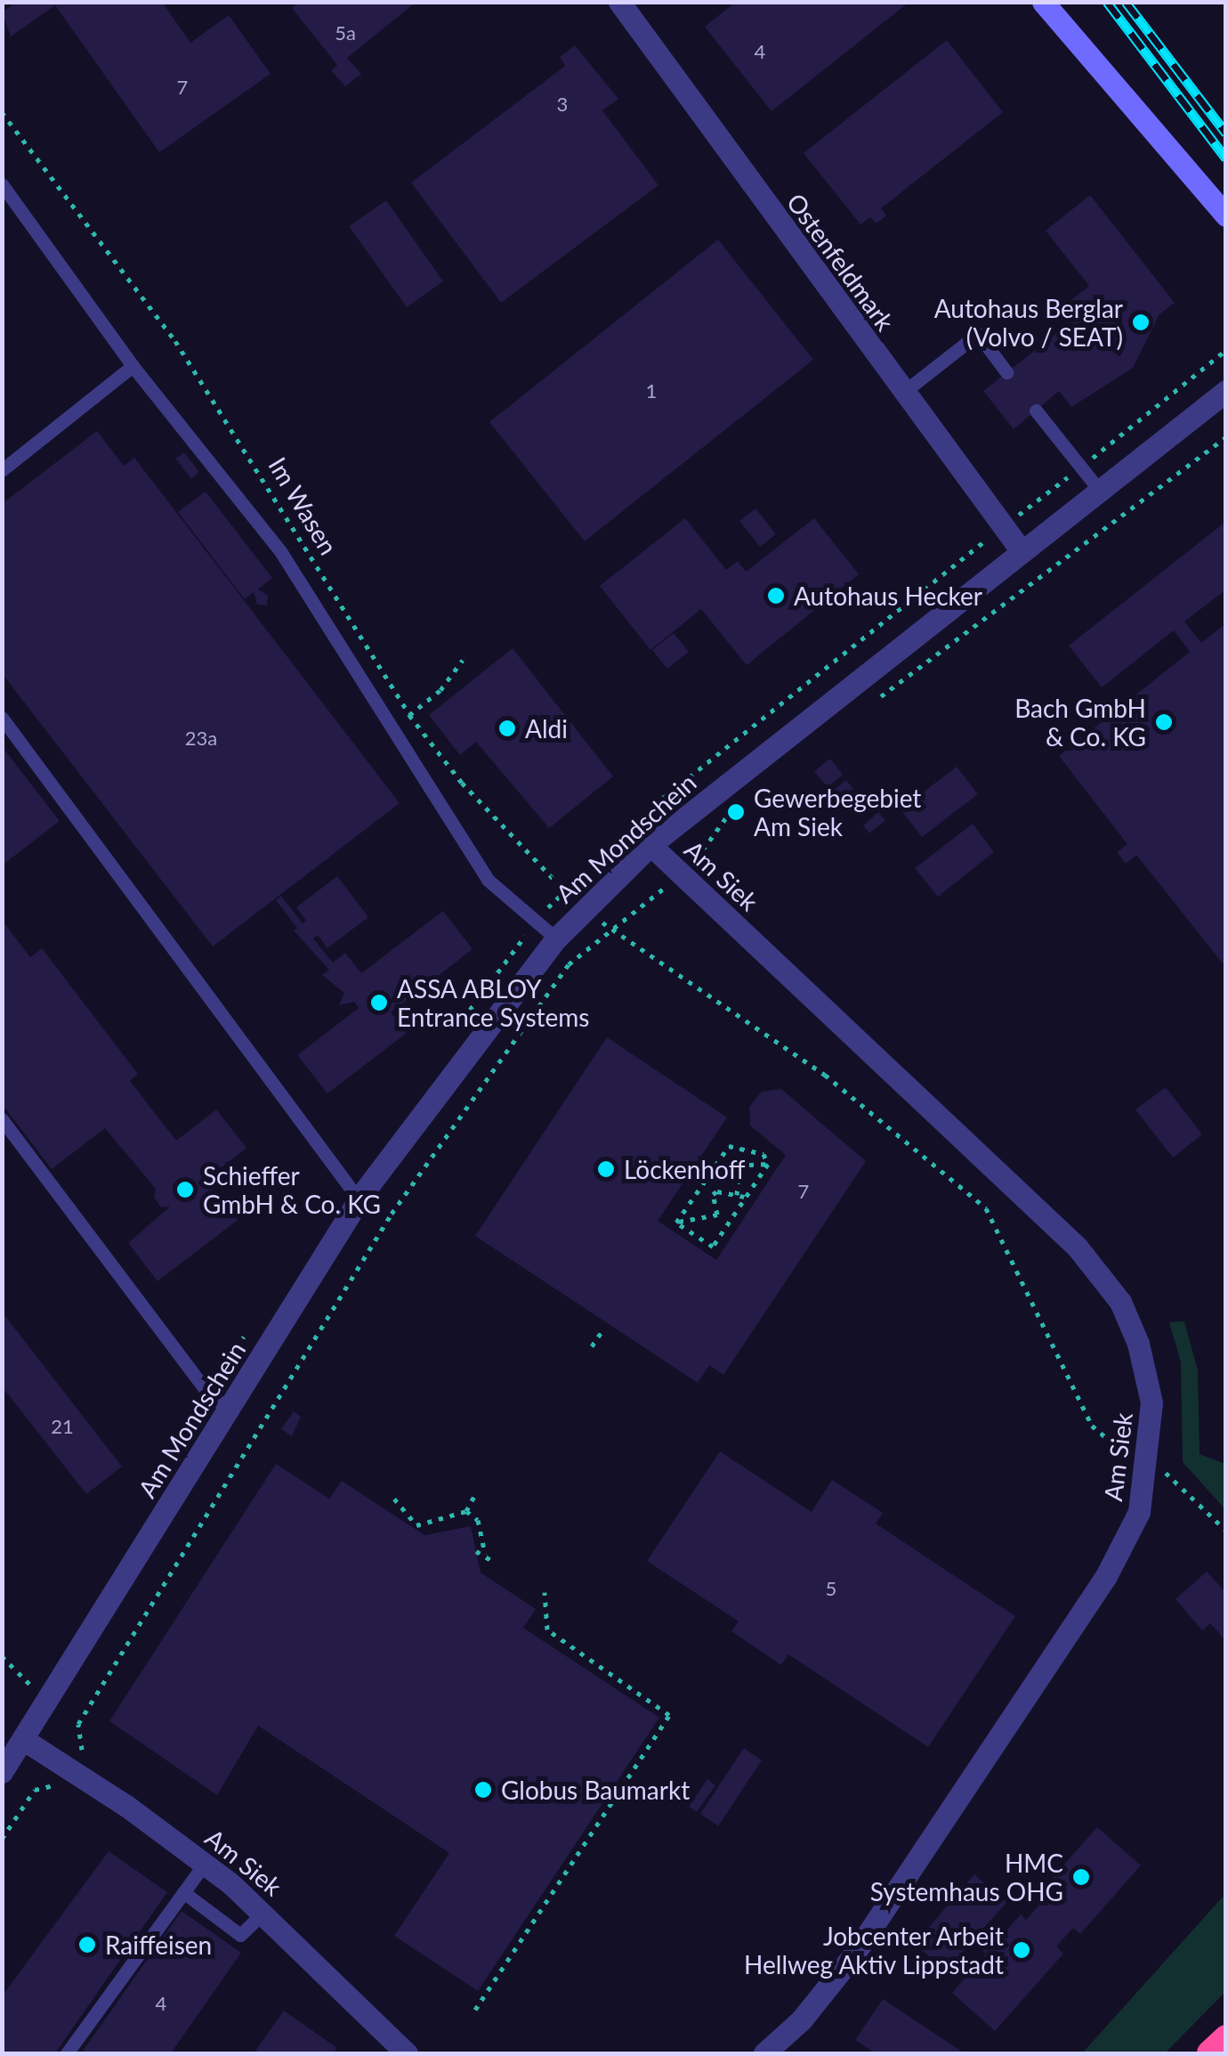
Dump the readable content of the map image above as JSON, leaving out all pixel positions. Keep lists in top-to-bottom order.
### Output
{
  "streets": {
    "street": ["Ostenfeldmark", "Am Mondschein", "Am Siek"],
    "path": ["Im Wasen"]
  },
  "crossings": [
    ["Ostenfeldmark", "Am Mondschein"],
    ["Im Wasen", "Am Mondschein"],
    ["Im Wasen", "Am Siek"],
    ["Am Mondschein", "Am Siek"]
  ],
  "places": [
    "Autohaus Berglar (Volvo / SEAT)",
    "Autohaus Hecker",
    "Bach GmbH & Co. KG",
    "Aldi",
    "Gewerbegebiet Am Siek",
    "ASSA ABLOY Entrance Systems",
    "Löckenhoff",
    "Schieffer GmbH & Co. KG",
    "Globus Baumarkt",
    "HMC Systemhaus OHG",
    "Raiffeisen",
    "Jobcenter Arbeit Hellweg Aktiv Lippstadt"
  ],
  "house_numbers": [
    "5a",
    "4",
    "7",
    "3",
    "1",
    "23a",
    "7",
    "21",
    "5",
    "4"
  ]
}
